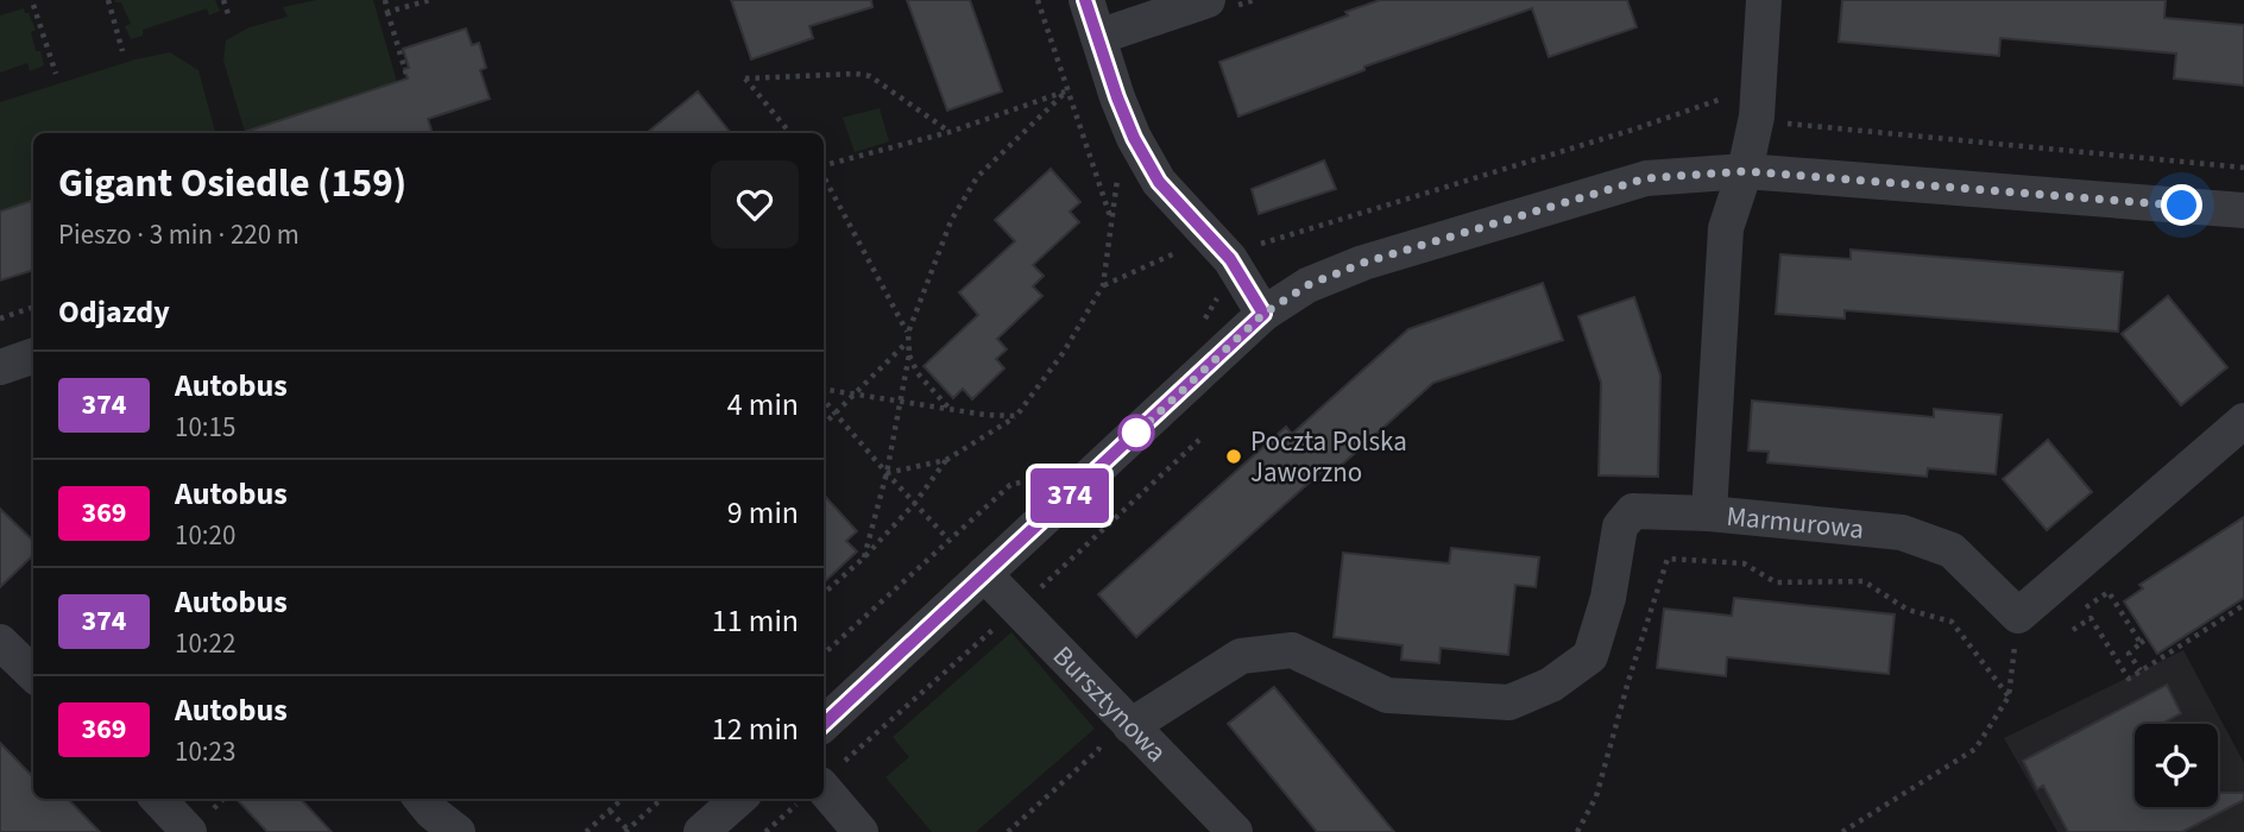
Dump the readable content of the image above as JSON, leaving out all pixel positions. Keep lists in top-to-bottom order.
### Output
{
  "streets": {
    "street": ["Marmurowa", "Bursztynowa"]
  },
  "places": ["Poczta Polska Jaworzno"],
  "lines": ["bus line 374"],
  "page": {
    "on_map": "374",
    "heading": [
      ["Gigant Osiedle (159)", "Pieszo · 3 min · 220 m"],
      "Odjazdy"
    ],
    "list": [
      {
        "mark": "374",
        "name": "Autobus",
        "note": "10:15",
        "value": "4 min"
      },
      {
        "mark": "369",
        "name": "Autobus",
        "note": "10:20",
        "value": "9 min"
      },
      {
        "mark": "374",
        "name": "Autobus",
        "note": "10:22",
        "value": "11 min"
      },
      {
        "mark": "369",
        "name": "Autobus",
        "note": "10:23",
        "value": "12 min"
      }
    ]
  }
}
